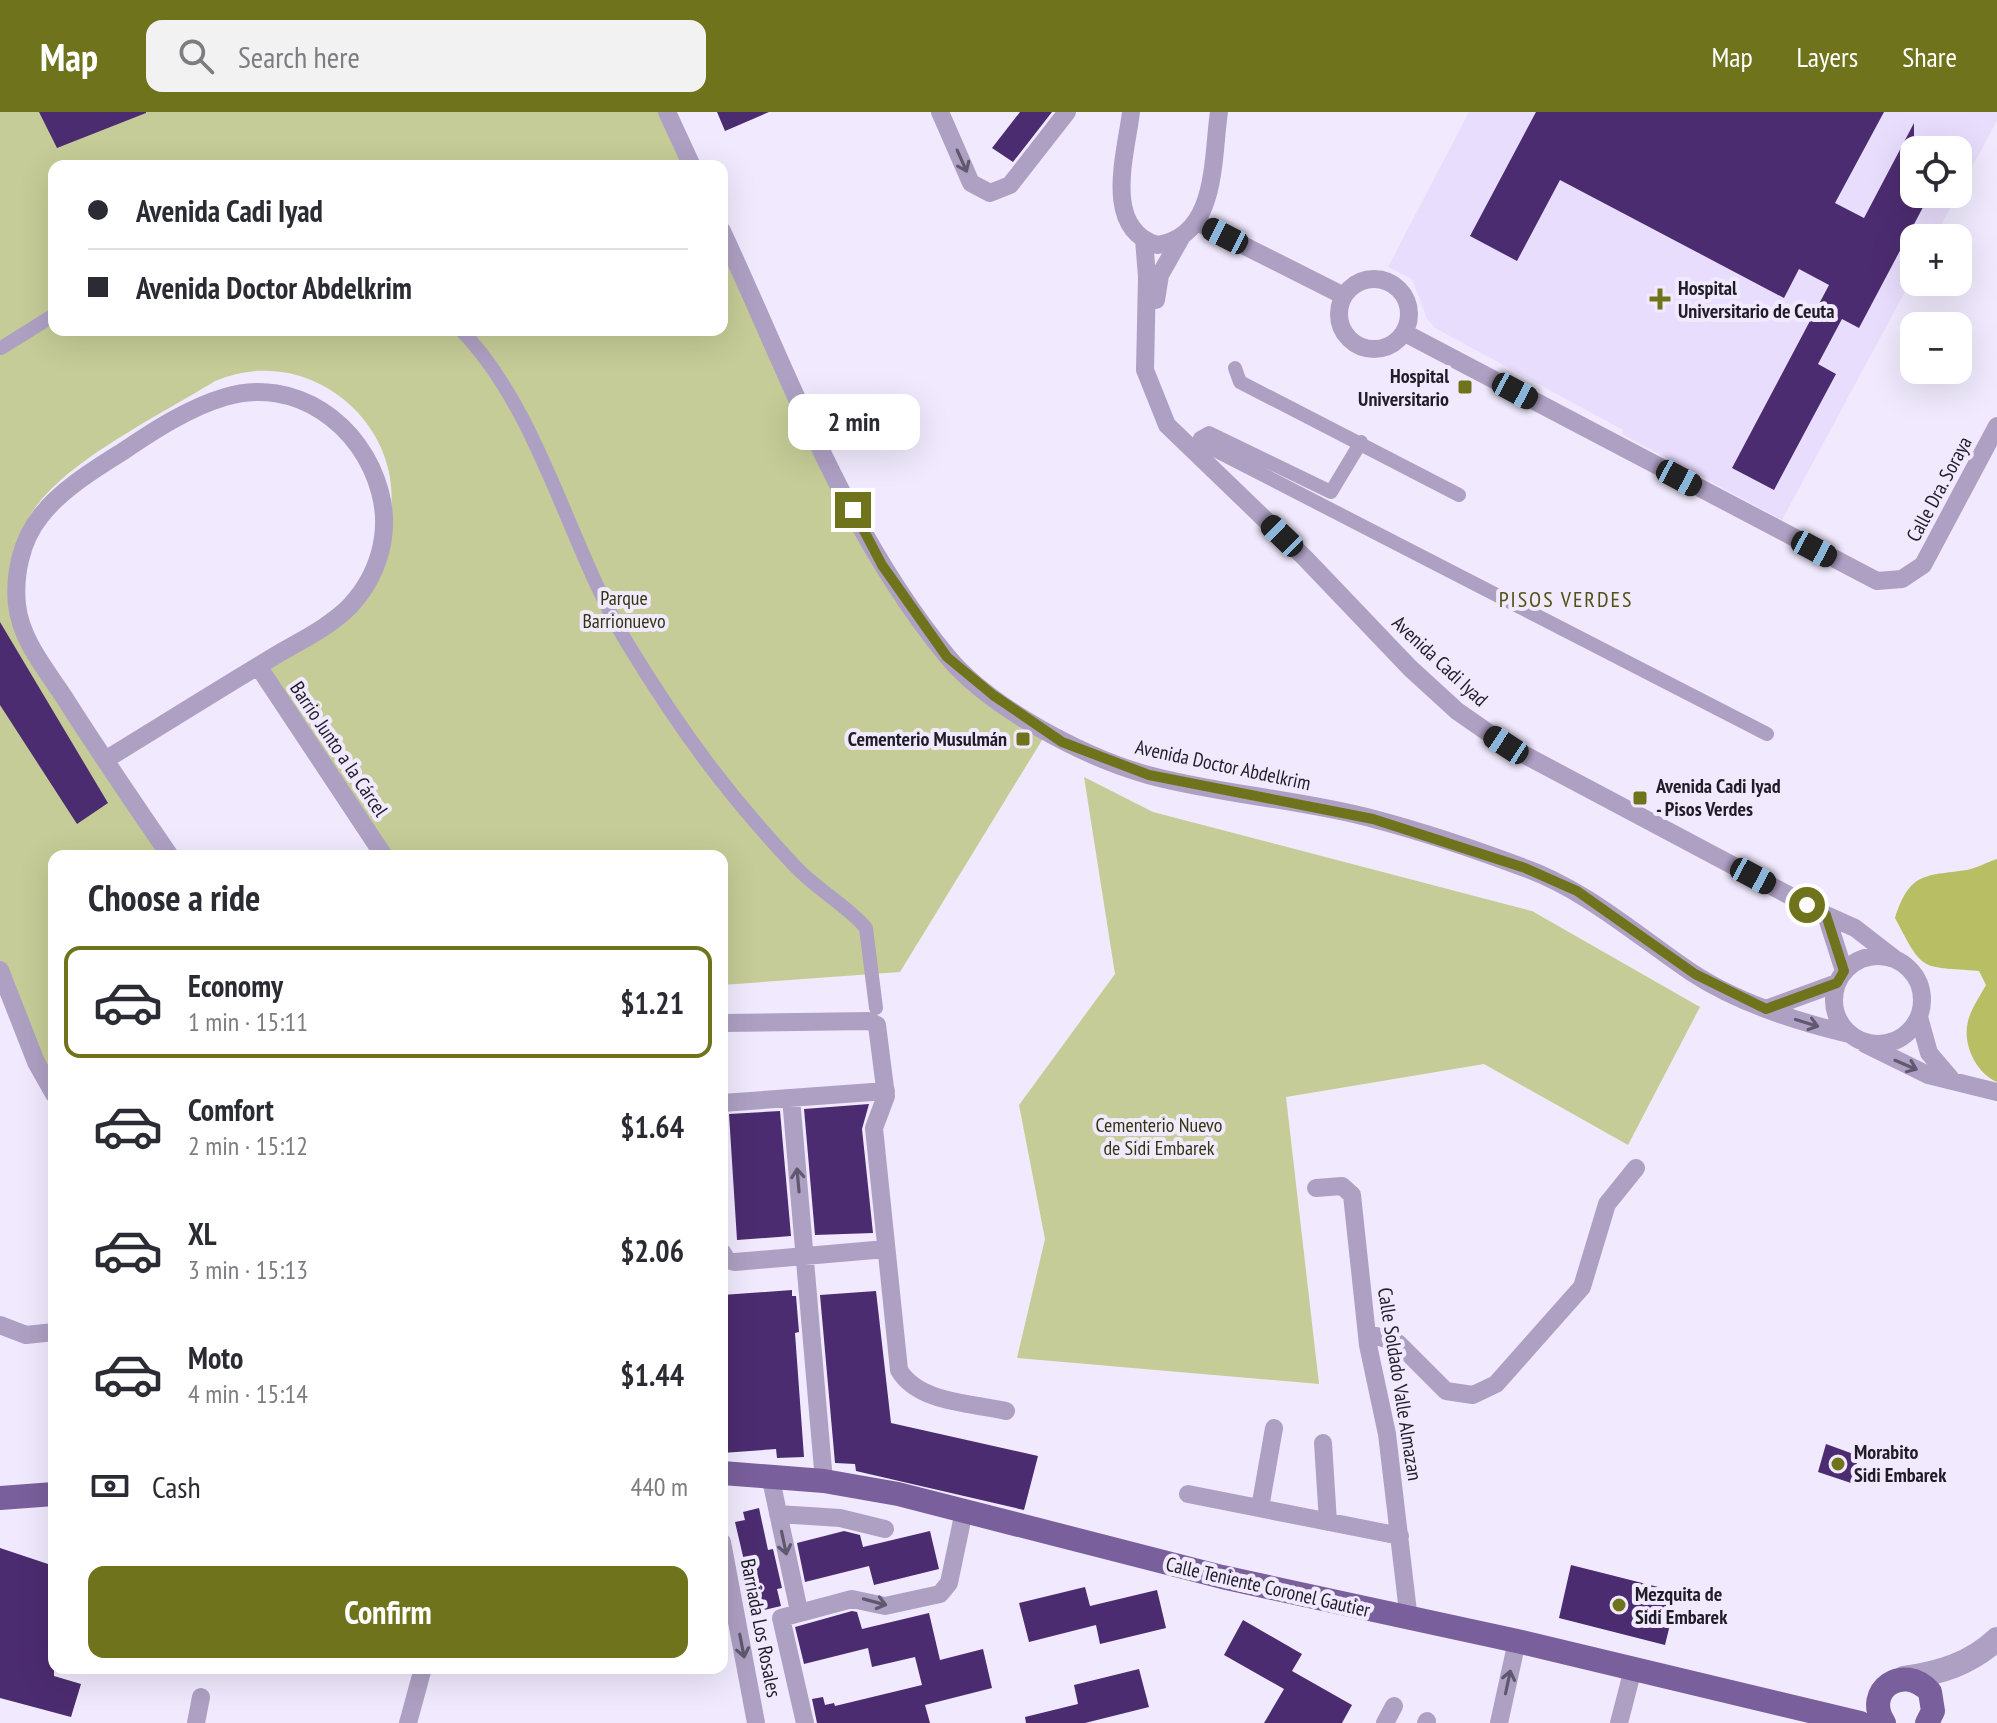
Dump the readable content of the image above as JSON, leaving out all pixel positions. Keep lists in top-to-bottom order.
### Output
{
  "streets": {
    "main road": ["Calle Teniente Coronel Gautier"],
    "street": [
      "Calle Dra. Soraya",
      "Avenida Cadi Iyad",
      "Barrio Junto a la Cárcel",
      "Avenida Doctor Abdelkrim",
      "Calle Soldado Valle Almazan",
      "Barriada Los Rosales"
    ]
  },
  "crossings": [
    ["Avenida Cadi Iyad", "Avenida Doctor Abdelkrim"],
    ["Calle Soldado Valle Almazan", "Calle Teniente Coronel Gautier"]
  ],
  "districts": ["PISOS VERDES"],
  "parks": ["Parque Barrionuevo", "Cementerio Nuevo de Sidi Embarek"],
  "places": {
    "health": ["Hospital Universitario de Ceuta"],
    "transit": ["Hospital Universitario", "Cementerio Musulmán", "Avenida Cadi Iyad - Pisos Verdes"],
    "other": ["Morabito Sidi Embarek", "Mezquita de Sidi Embarek"]
  },
  "page": {
    "header": "Map",
    "search": "Search here",
    "nav": ["Map", "Layers", "Share"],
    "map_buttons": ["+", "−"],
    "banner": ["Avenida Cadi Iyad", "Avenida Doctor Abdelkrim"],
    "bubble": "2 min",
    "heading": "Choose a ride",
    "list": [
      {
        "name": "Economy",
        "note": "1 min · 15:11",
        "value": "$1.21"
      },
      {
        "name": "Comfort",
        "note": "2 min · 15:12",
        "value": "$1.64"
      },
      {
        "name": "XL",
        "note": "3 min · 15:13",
        "value": "$2.06"
      },
      {
        "name": "Moto",
        "note": "4 min · 15:14",
        "value": "$1.44"
      }
    ],
    "pay": ["Cash", "440 m"],
    "buttons": "Confirm"
  }
}
